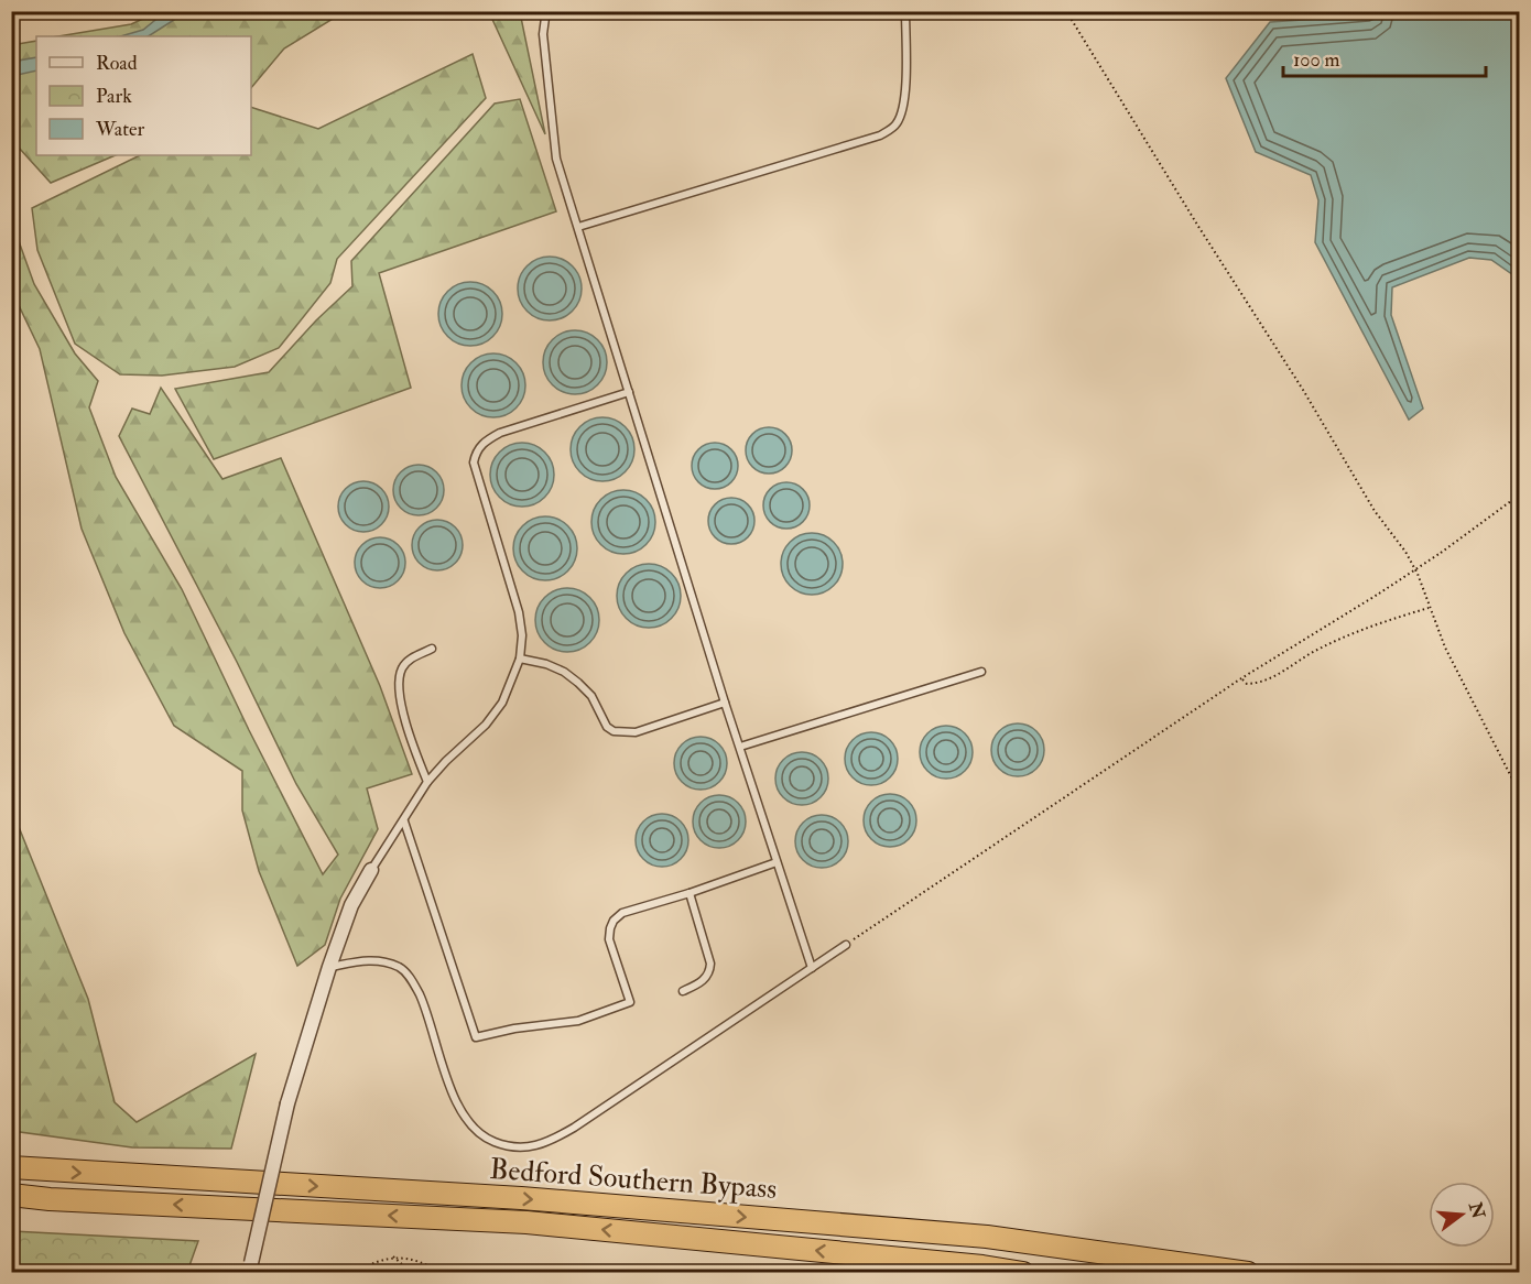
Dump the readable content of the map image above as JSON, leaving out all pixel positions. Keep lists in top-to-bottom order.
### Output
{
  "streets": {
    "highway": ["Bedford Southern Bypass"]
  },
  "legend": ["Road", "Park", "Water"],
  "scale_bar": "100 m",
  "north": "right"
}
